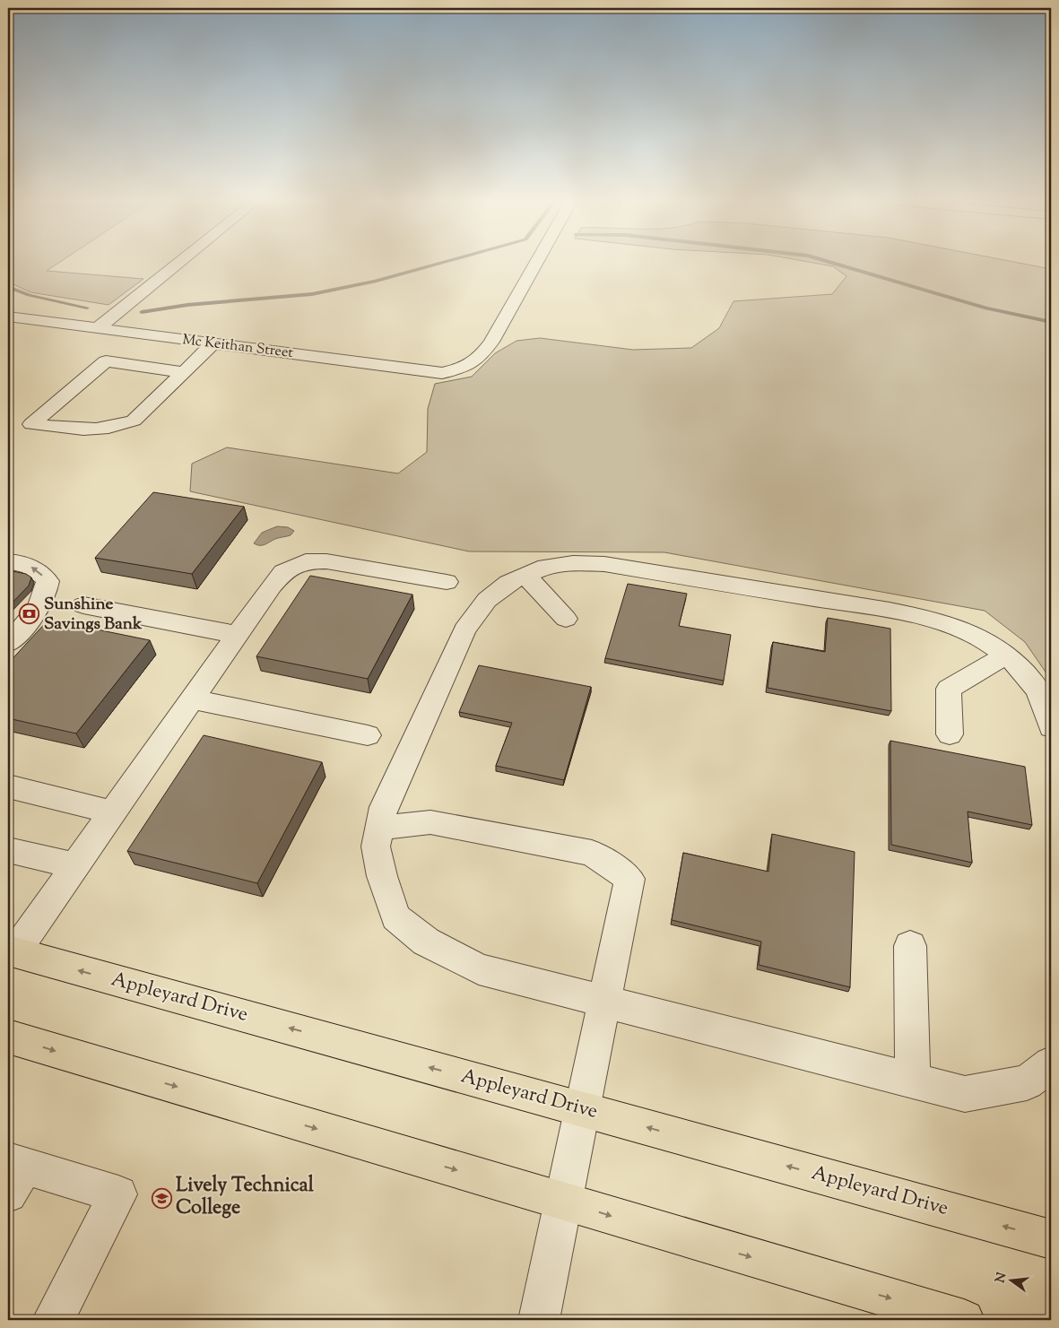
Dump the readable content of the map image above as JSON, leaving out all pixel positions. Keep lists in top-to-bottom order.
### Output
{
  "streets": {
    "main road": ["Appleyard Drive"],
    "street": ["Mc Keithan Street"]
  },
  "places": {
    "bank": ["Sunshine Savings Bank"],
    "school or university": ["Lively Technical College"]
  },
  "north": "left"
}
